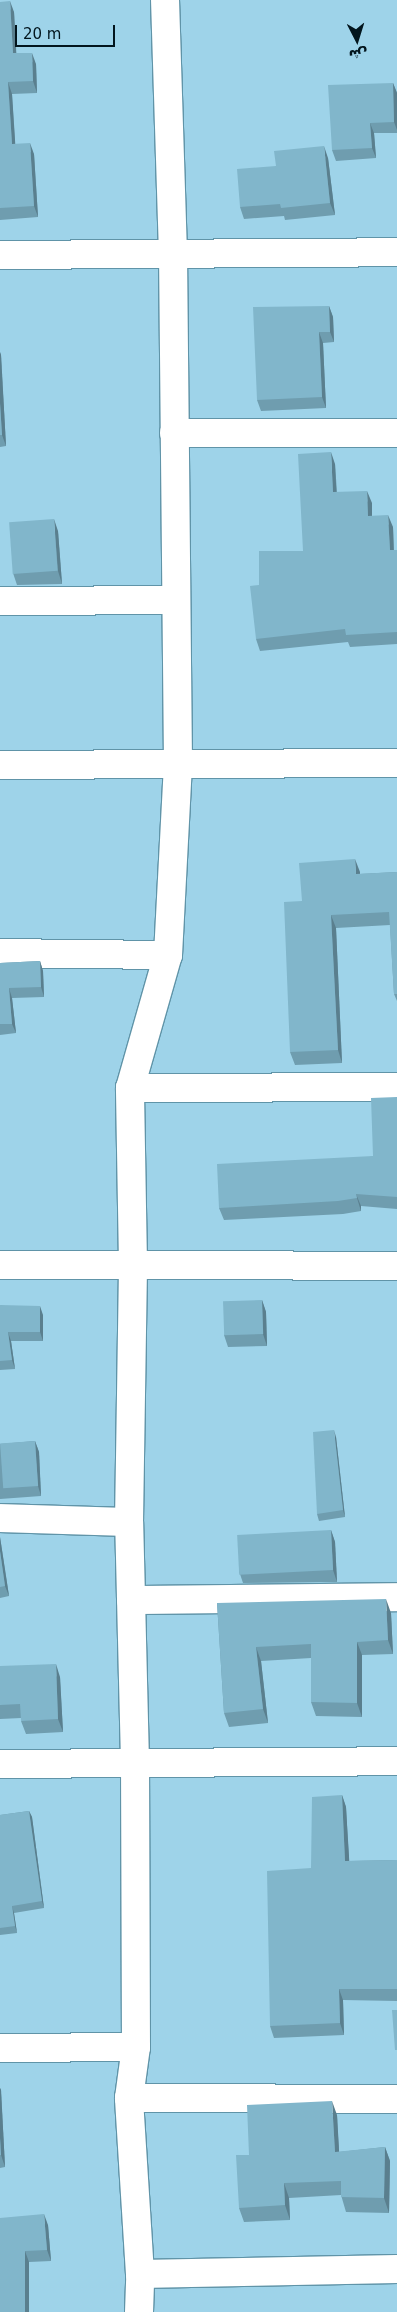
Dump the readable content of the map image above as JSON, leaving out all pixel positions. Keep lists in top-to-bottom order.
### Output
{
  "scale_bar": "20 m",
  "north": "bottom"
}
